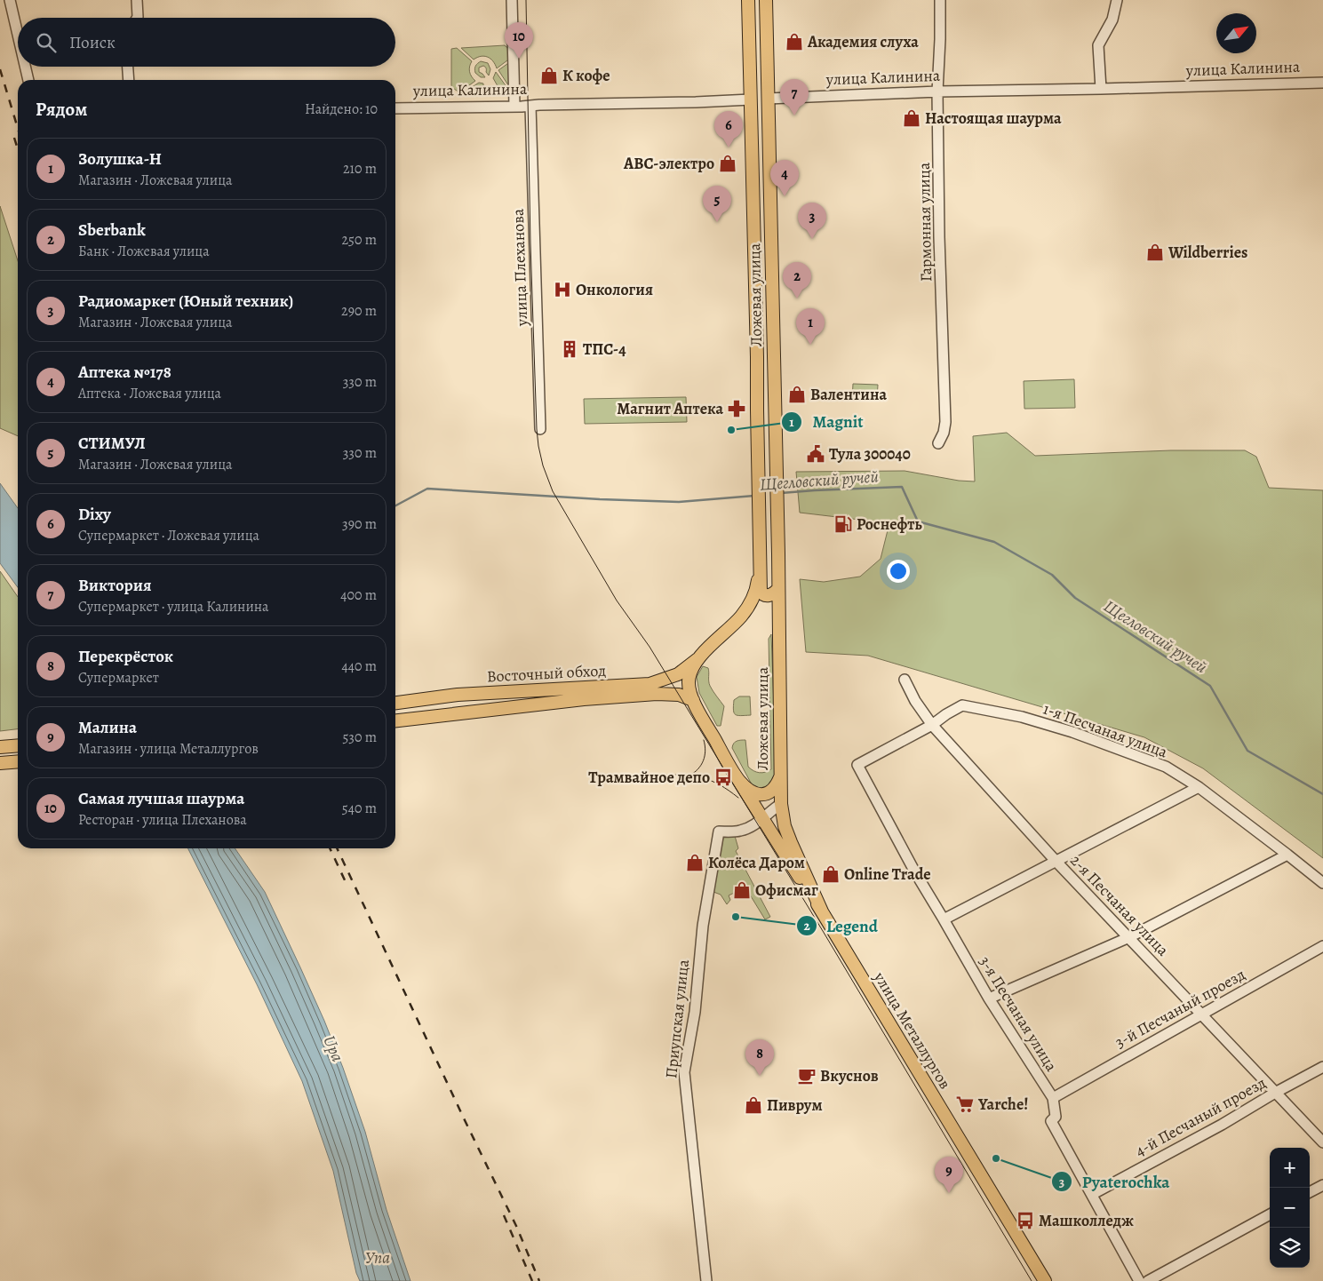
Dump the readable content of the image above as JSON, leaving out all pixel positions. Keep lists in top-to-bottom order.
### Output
{
  "streets": {
    "main road": [
      "улица Калинина",
      "Ложевая улица",
      "Восточный обход",
      "улица Металлургов"
    ],
    "street": [
      "Гармонная улица",
      "улица Плеханова",
      "1-я Песчаная улица",
      "2-я Песчаная улица",
      "3-й Песчаный проезд",
      "3-я Песчаная улица",
      "Приупская улица",
      "4-й Песчаный проезд"
    ]
  },
  "crossings": [
    ["улица Калинина", "Гармонная улица"],
    ["улица Калинина", "улица Плеханова"],
    ["улица Калинина", "Ложевая улица"],
    ["Ложевая улица", "Восточный обход"],
    ["Ложевая улица", "улица Металлургов"],
    ["1-я Песчаная улица", "2-я Песчаная улица"],
    ["1-я Песчаная улица", "3-я Песчаная улица"],
    ["2-я Песчаная улица", "3-й Песчаный проезд"],
    ["2-я Песчаная улица", "4-й Песчаный проезд"],
    ["3-й Песчаный проезд", "3-я Песчаная улица"],
    ["Приупская улица", "улица Металлургов"]
  ],
  "water": ["Щегловский ручей", "Upa", "Упа"],
  "places": {
    "shop": [
      "Академия слуха",
      "К кофе",
      "Настоящая шаурма",
      "АВС-электро",
      "Wildberries",
      "Валентина",
      "Колёса Даром",
      "Online Trade",
      "Офисмаг",
      "Пиврум"
    ],
    "hospital": ["Онкология"],
    "building": ["ТПС-4"],
    "pharmacy": ["Магнит Аптека"],
    "other": ["Magnit", "Legend", "Pyaterochka"],
    "public building": ["Тула 300040"],
    "fuel station": ["Роснефть"],
    "bus stop": ["Трамвайное депо", "Машколледж"],
    "cafe": ["Вкуснов"],
    "supermarket": ["Yarche!"]
  },
  "north": "top right",
  "page": {
    "search": "Поиск",
    "pins": [
      "10",
      "7",
      "6",
      "4",
      "5",
      "3",
      "2",
      "1",
      "8",
      "9"
    ],
    "heading": ["Рядом", "Найдено: 10"],
    "list": [
      {
        "mark": "1",
        "name": "Золушка-Н",
        "note": "Магазин · Ложевая улица",
        "value": "210 m"
      },
      {
        "mark": "2",
        "name": "Sberbank",
        "note": "Банк · Ложевая улица",
        "value": "250 m"
      },
      {
        "mark": "3",
        "name": "Радиомаркет (Юный техник)",
        "note": "Магазин · Ложевая улица",
        "value": "290 m"
      },
      {
        "mark": "4",
        "name": "Аптека №178",
        "note": "Аптека · Ложевая улица",
        "value": "330 m"
      },
      {
        "mark": "5",
        "name": "СТИМУЛ",
        "note": "Магазин · Ложевая улица",
        "value": "330 m"
      },
      {
        "mark": "6",
        "name": "Dixy",
        "note": "Супермаркет · Ложевая улица",
        "value": "390 m"
      },
      {
        "mark": "7",
        "name": "Виктория",
        "note": "Супермаркет · улица Калинина",
        "value": "400 m"
      },
      {
        "mark": "8",
        "name": "Перекрёсток",
        "note": "Супермаркет",
        "value": "440 m"
      },
      {
        "mark": "9",
        "name": "Малина",
        "note": "Магазин · улица Металлургов",
        "value": "530 m"
      },
      {
        "mark": "10",
        "name": "Самая лучшая шаурма",
        "note": "Ресторан · улица Плеханова",
        "value": "540 m"
      }
    ],
    "map_buttons": ["+", "−"]
  }
}
